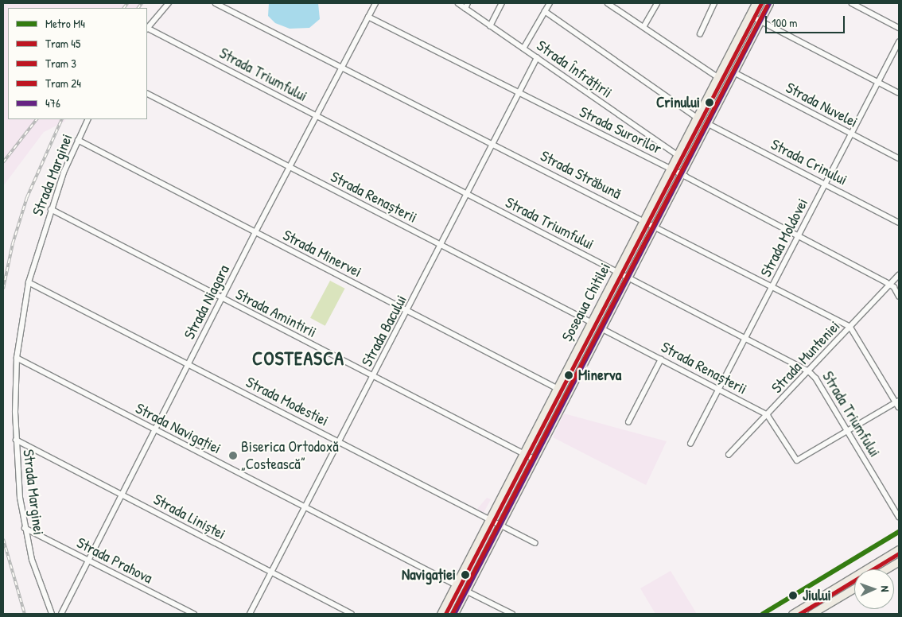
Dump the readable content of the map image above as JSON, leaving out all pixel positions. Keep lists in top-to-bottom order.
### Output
{
  "streets": {
    "main road": ["Șoseaua Chitilei"],
    "street": [
      "Strada Înfrățirii",
      "Strada Triumfului",
      "Strada Nuvelei",
      "Strada Surorilor",
      "Strada Crinului",
      "Strada Marginei",
      "Strada Străbună",
      "Strada Renașterii",
      "Strada Moldovei",
      "Strada Minervei",
      "Strada Niagara",
      "Strada Amintirii",
      "Strada Bacului",
      "Strada Munteniei",
      "Strada Modestiei",
      "Strada Navigației",
      "Strada Liniștei",
      "Strada Prahova"
    ]
  },
  "crossings": [
    ["Strada Înfrățirii", "Șoseaua Chitilei"],
    ["Strada Înfrățirii", "Strada Bacului"],
    ["Strada Triumfului", "Strada Moldovei"],
    ["Strada Triumfului", "Strada Niagara"],
    ["Strada Triumfului", "Șoseaua Chitilei"],
    ["Strada Triumfului", "Strada Bacului"],
    ["Strada Triumfului", "Strada Munteniei"],
    ["Strada Nuvelei", "Strada Moldovei"],
    ["Strada Nuvelei", "Șoseaua Chitilei"],
    ["Strada Surorilor", "Strada Moldovei"],
    ["Strada Surorilor", "Strada Niagara"],
    ["Strada Surorilor", "Șoseaua Chitilei"],
    ["Strada Surorilor", "Strada Bacului"],
    ["Strada Surorilor", "Strada Munteniei"],
    ["Strada Crinului", "Strada Moldovei"],
    ["Strada Crinului", "Șoseaua Chitilei"],
    ["Strada Marginei", "Strada Minervei"],
    ["Strada Marginei", "Strada Amintirii"],
    ["Strada Marginei", "Strada Modestiei"],
    ["Strada Marginei", "Strada Navigației"],
    ["Strada Marginei", "Strada Liniștei"],
    ["Strada Marginei", "Strada Prahova"],
    ["Strada Străbună", "Strada Moldovei"],
    ["Strada Străbună", "Strada Niagara"],
    ["Strada Străbună", "Șoseaua Chitilei"],
    ["Strada Străbună", "Strada Bacului"],
    ["Strada Străbună", "Strada Munteniei"],
    ["Strada Renașterii", "Strada Moldovei"],
    ["Strada Renașterii", "Strada Niagara"],
    ["Strada Renașterii", "Șoseaua Chitilei"],
    ["Strada Renașterii", "Strada Bacului"],
    ["Strada Renașterii", "Strada Munteniei"],
    ["Strada Minervei", "Strada Niagara"],
    ["Strada Minervei", "Șoseaua Chitilei"],
    ["Strada Minervei", "Strada Bacului"],
    ["Strada Niagara", "Strada Amintirii"],
    ["Strada Niagara", "Strada Modestiei"],
    ["Strada Niagara", "Strada Navigației"],
    ["Strada Niagara", "Strada Liniștei"],
    ["Strada Niagara", "Strada Prahova"],
    ["Șoseaua Chitilei", "Strada Amintirii"],
    ["Șoseaua Chitilei", "Strada Modestiei"],
    ["Șoseaua Chitilei", "Strada Navigației"],
    ["Strada Amintirii", "Strada Bacului"],
    ["Strada Bacului", "Strada Modestiei"],
    ["Strada Bacului", "Strada Navigației"],
    ["Strada Bacului", "Strada Liniștei"]
  ],
  "districts": ["COSTEASCA"],
  "places": [
    "Crinului",
    "Minerva",
    "Biserica Ortodoxă „Costească”",
    "Navigației",
    "Jiului"
  ],
  "lines": [
    "tram line 45",
    "transit line 476",
    "tram line 3",
    "metro line M4",
    "tram line 24"
  ],
  "legend": [
    "Metro M4",
    "Tram 45",
    "Tram 3",
    "Tram 24",
    "476"
  ],
  "scale_bar": "100 m",
  "north": "right"
}
